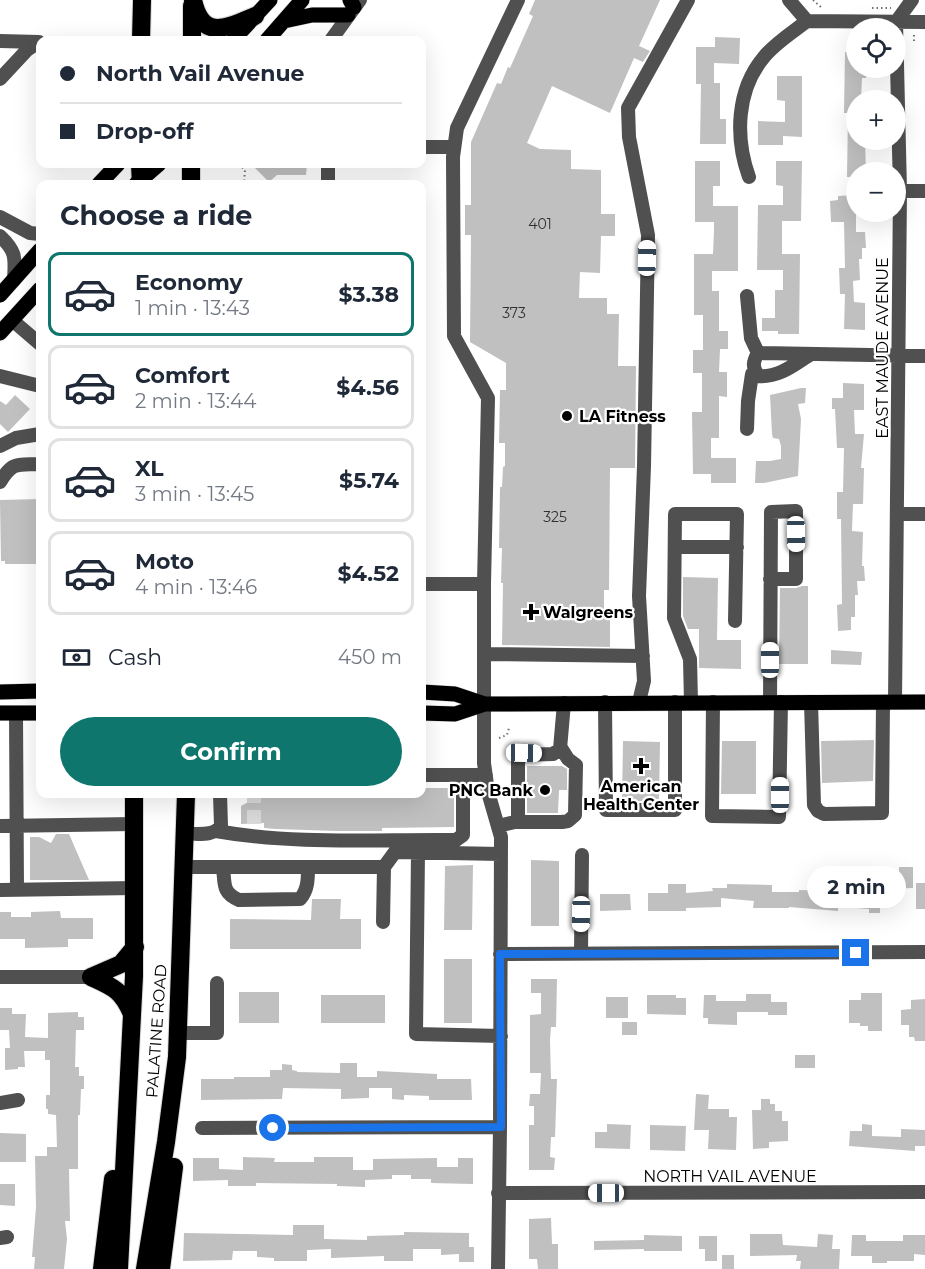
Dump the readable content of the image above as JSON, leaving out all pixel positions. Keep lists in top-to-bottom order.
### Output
{
  "streets": {
    "highway": ["PALATINE ROAD"],
    "street": ["EAST MAUDE AVENUE", "NORTH VAIL AVENUE"]
  },
  "places": {
    "other": ["LA Fitness", "PNC Bank"],
    "health": ["Walgreens", "American Health Center"]
  },
  "house_numbers": ["401", "373", "325"],
  "page": {
    "map_buttons": ["+", "−"],
    "banner": ["North Vail Avenue", "Drop-off"],
    "heading": "Choose a ride",
    "list": [
      {
        "name": "Economy",
        "note": "1 min · 13:43",
        "value": "$3.38"
      },
      {
        "name": "Comfort",
        "note": "2 min · 13:44",
        "value": "$4.56"
      },
      {
        "name": "XL",
        "note": "3 min · 13:45",
        "value": "$5.74"
      },
      {
        "name": "Moto",
        "note": "4 min · 13:46",
        "value": "$4.52"
      }
    ],
    "pay": ["Cash", "450 m"],
    "buttons": "Confirm",
    "bubble": "2 min"
  }
}
